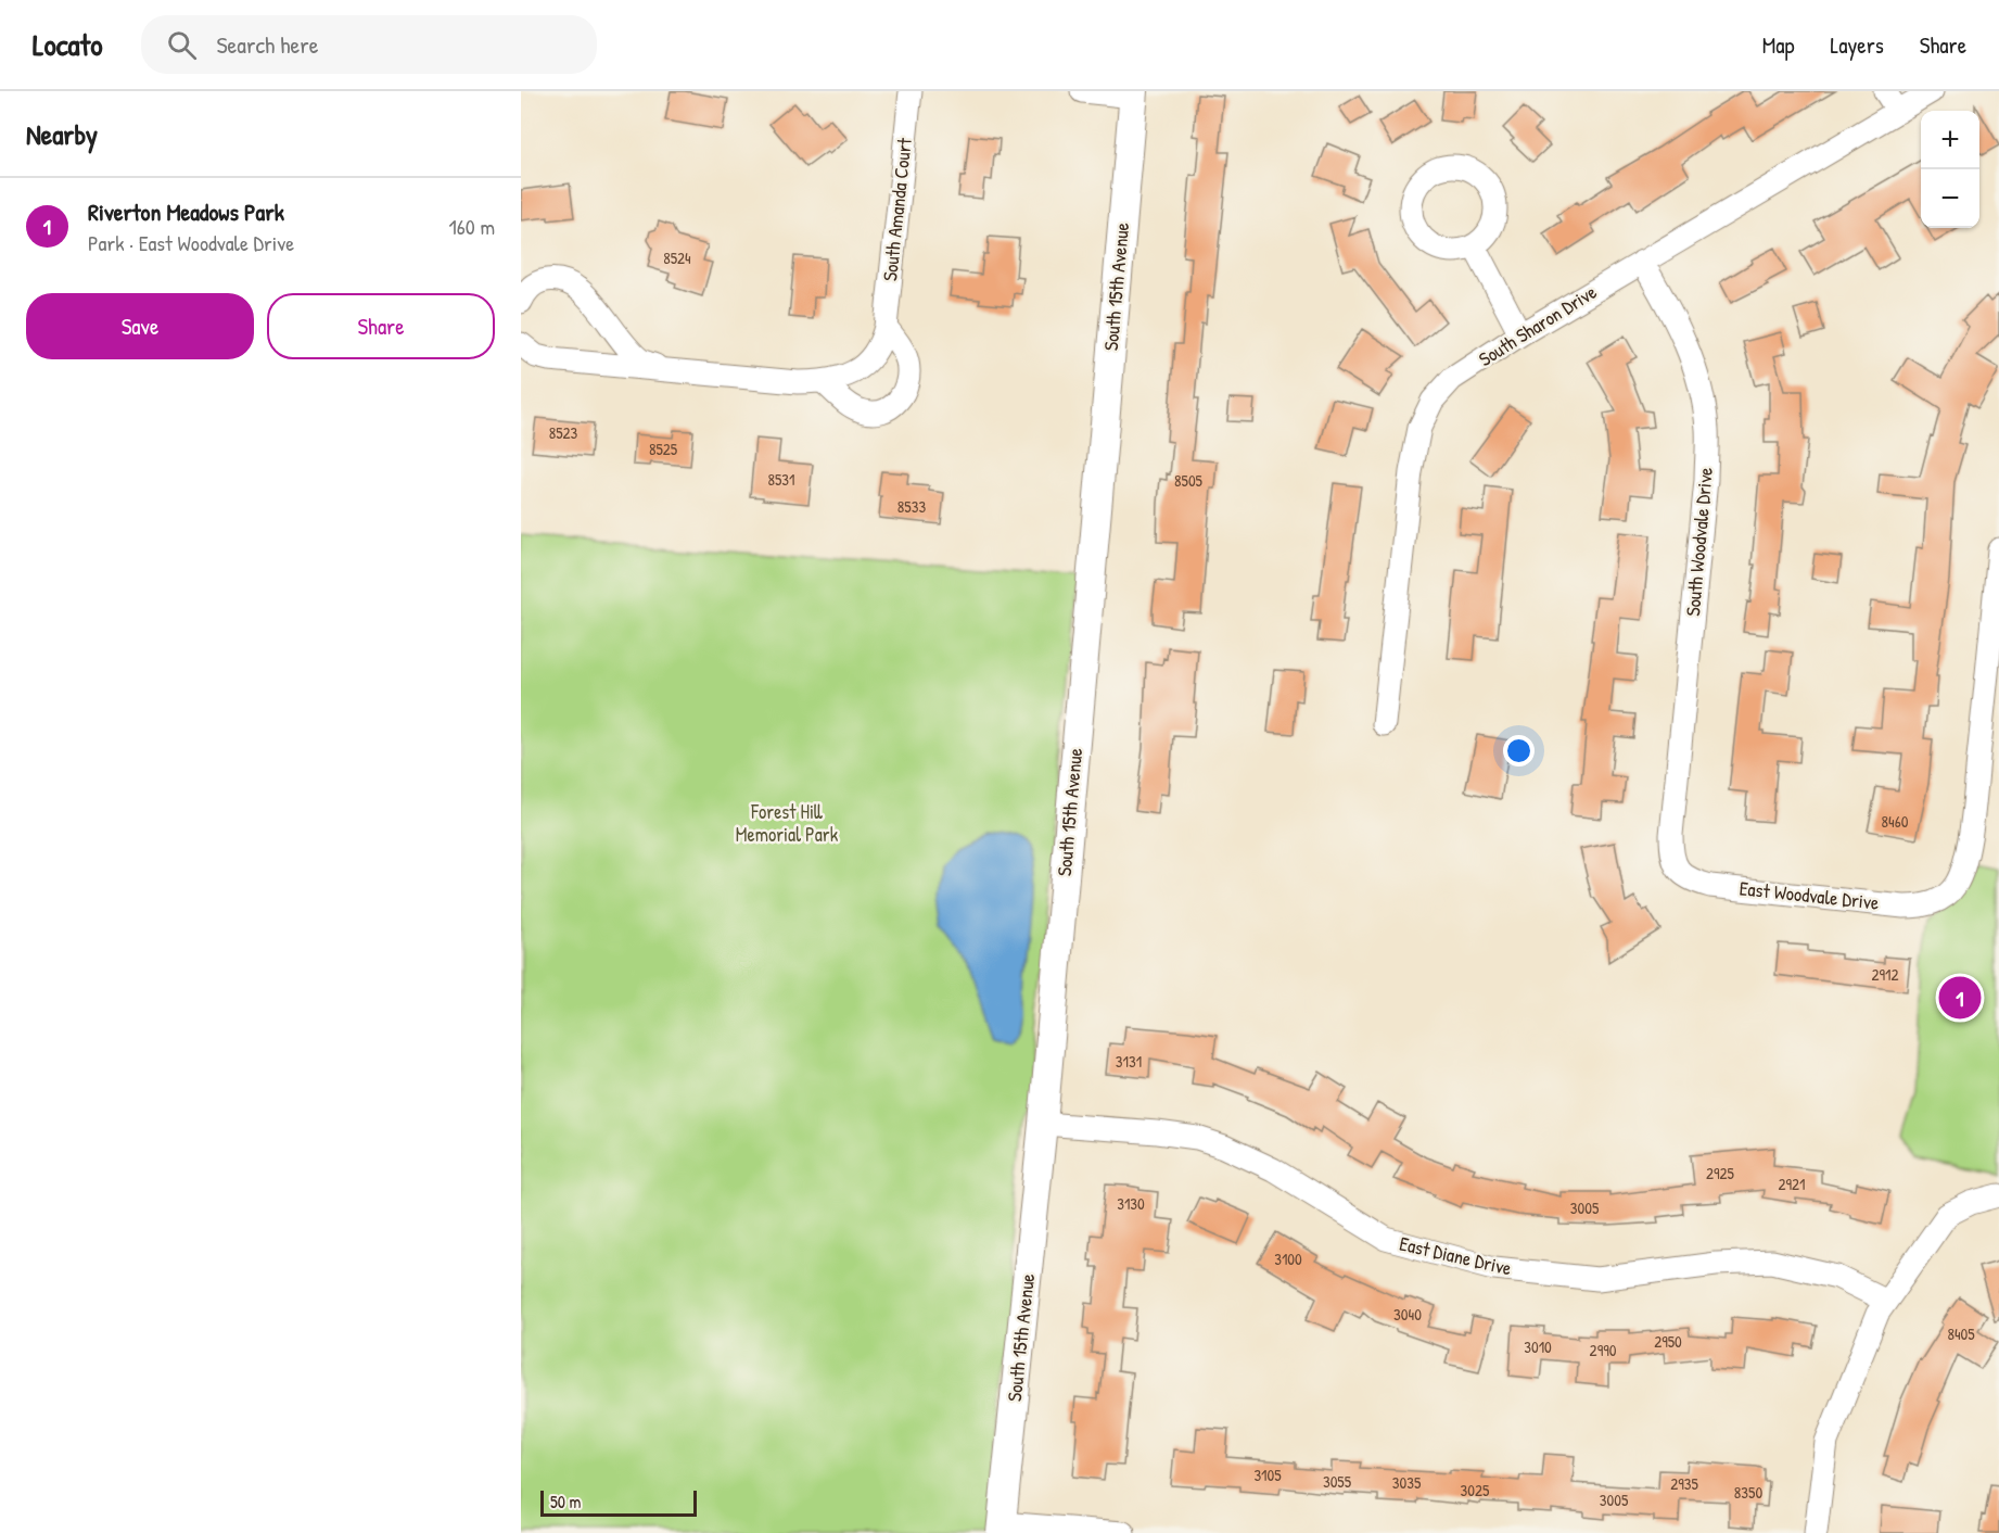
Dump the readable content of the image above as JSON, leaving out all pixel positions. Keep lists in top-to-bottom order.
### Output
{
  "streets": {
    "street": [
      "South Amanda Court",
      "South 15th Avenue",
      "South Sharon Drive",
      "South Woodvale Drive",
      "East Woodvale Drive",
      "East Diane Drive"
    ]
  },
  "crossings": [
    ["South 15th Avenue", "East Diane Drive"],
    ["South Sharon Drive", "South Woodvale Drive"],
    ["South Woodvale Drive", "East Woodvale Drive"]
  ],
  "parks": ["Forest Hill Memorial Park"],
  "house_numbers": [
    "8524",
    "8523",
    "8525",
    "8531",
    "8505",
    "8533",
    "8460",
    "2912",
    "3131",
    "2925",
    "2921",
    "3130",
    "3005",
    "3100",
    "3040",
    "8405",
    "2950",
    "3010",
    "2990",
    "3105",
    "3055",
    "3035",
    "2935",
    "3025",
    "8350",
    "3005"
  ],
  "scale_bar": "50 m",
  "page": {
    "header": "Locato",
    "search": "Search here",
    "nav": ["Map", "Layers", "Share"],
    "heading": "Nearby",
    "map_buttons": ["+", "−"],
    "list": [
      {
        "mark": "1",
        "name": "Riverton Meadows Park",
        "note": "Park · East Woodvale Drive",
        "value": "160 m"
      }
    ],
    "buttons": ["Save", "Share"],
    "pins": "1",
    "scale": "50 m"
  }
}
